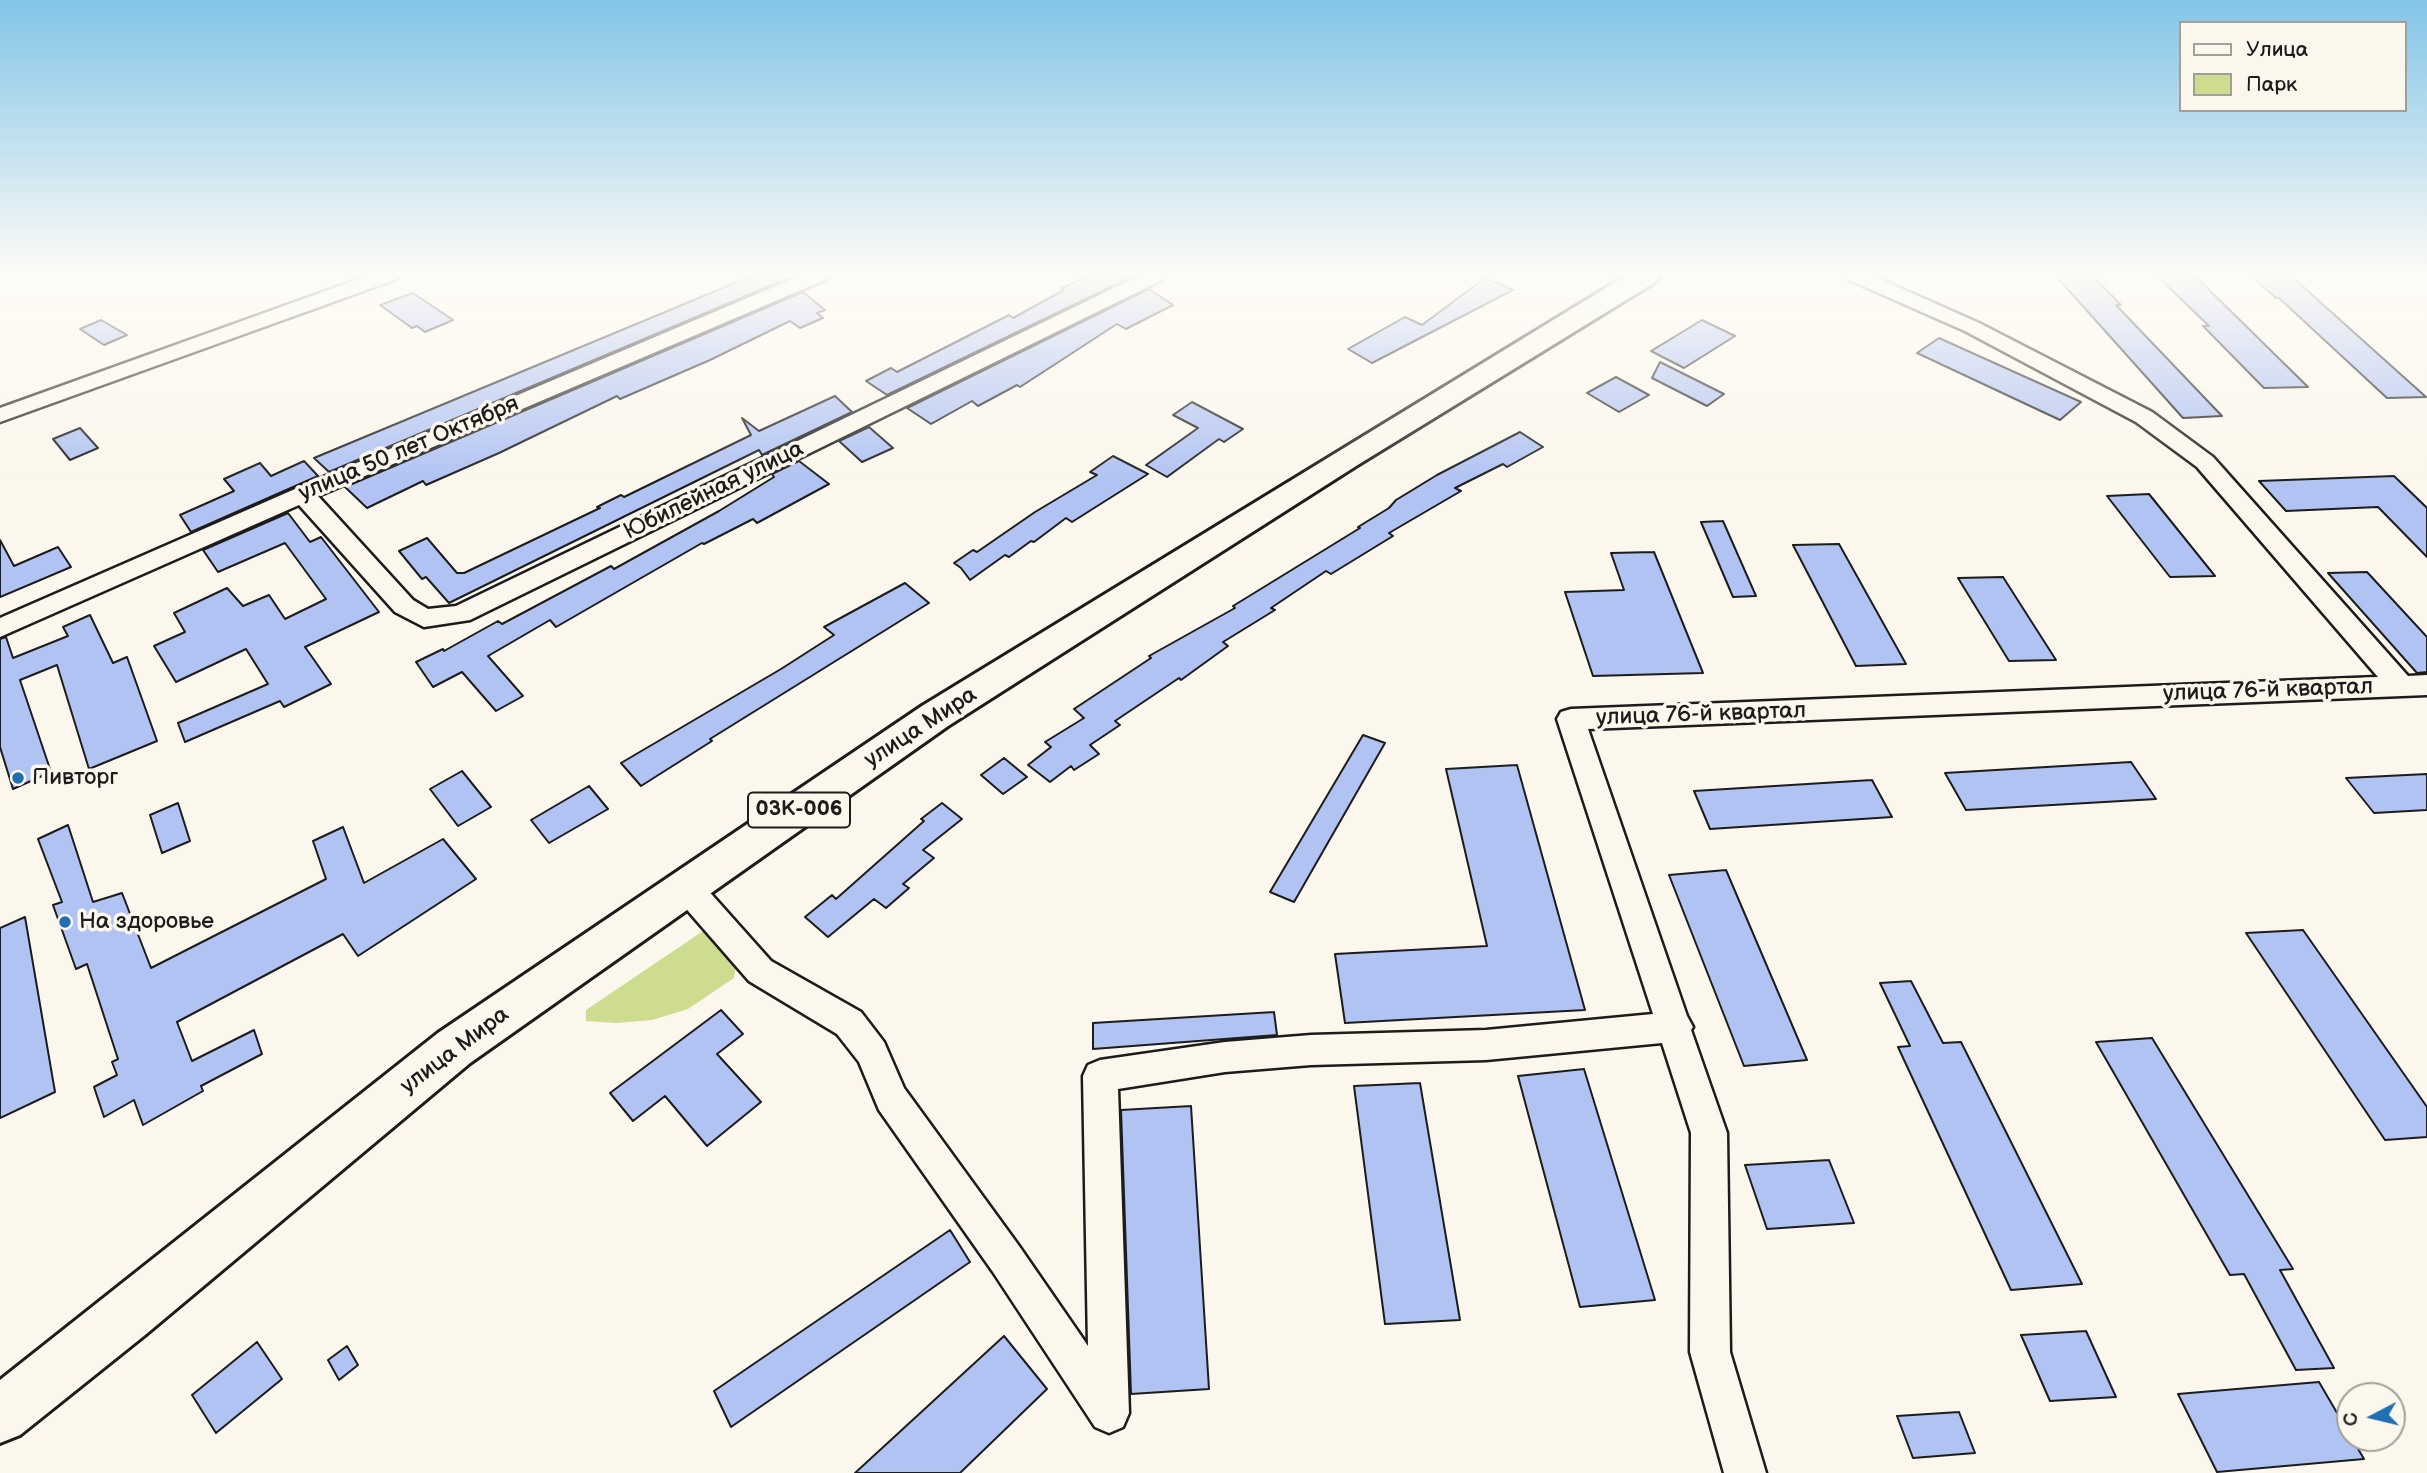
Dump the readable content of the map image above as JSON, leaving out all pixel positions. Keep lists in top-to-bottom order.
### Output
{
  "streets": {
    "main road": ["улица Мира", "03К-006"],
    "street": ["улица 50 лет Октября", "Юбилейная улица", "улица 76-й квартал"]
  },
  "crossings": [
    ["улица 50 лет Октября", "Юбилейная улица"]
  ],
  "places": ["Пивторг", "На здоровье"],
  "legend": ["Улица", "Парк"],
  "north": "left"
}
